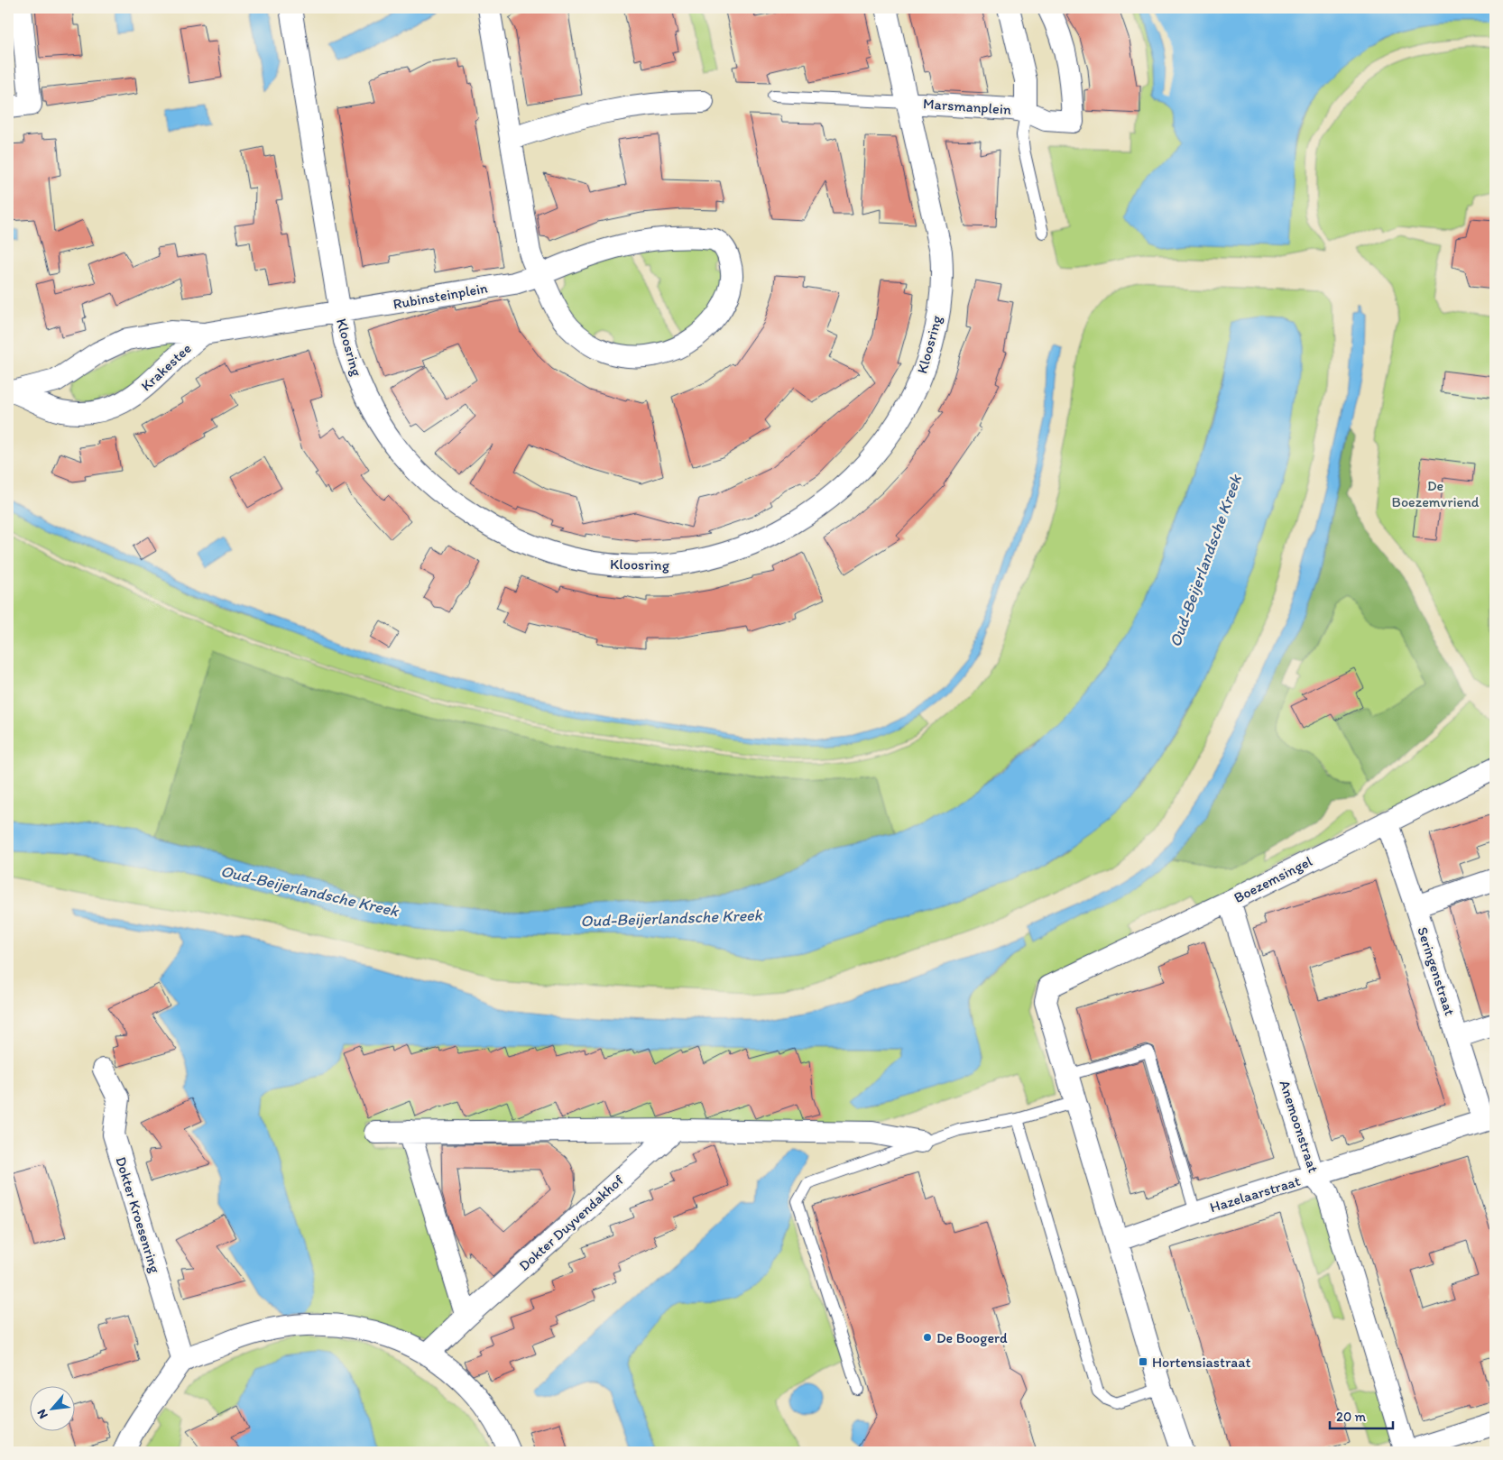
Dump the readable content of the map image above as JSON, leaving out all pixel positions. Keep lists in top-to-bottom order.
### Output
{
  "streets": {
    "street": [
      "Marsmanplein",
      "Rubinsteinplein",
      "Kloosring",
      "Krakestee",
      "Boezemsingel",
      "Seringenstraat",
      "Anemoonstraat",
      "Hazelaarstraat",
      "Dokter Kroesenring",
      "Dokter Duyvendakhof"
    ]
  },
  "crossings": [
    ["Marsmanplein", "Kloosring"],
    ["Rubinsteinplein", "Kloosring"],
    ["Rubinsteinplein", "Krakestee"],
    ["Kloosring", "Krakestee"],
    ["Boezemsingel", "Seringenstraat"],
    ["Boezemsingel", "Anemoonstraat"],
    ["Seringenstraat", "Hazelaarstraat"],
    ["Anemoonstraat", "Hazelaarstraat"]
  ],
  "water": ["Oud-Beijerlandsche Kreek"],
  "parks": ["De Boezemvriend"],
  "places": {
    "other": ["De Boogerd"],
    "transit": ["Hortensiastraat"]
  },
  "scale_bar": "20 m",
  "north": "bottom left"
}
